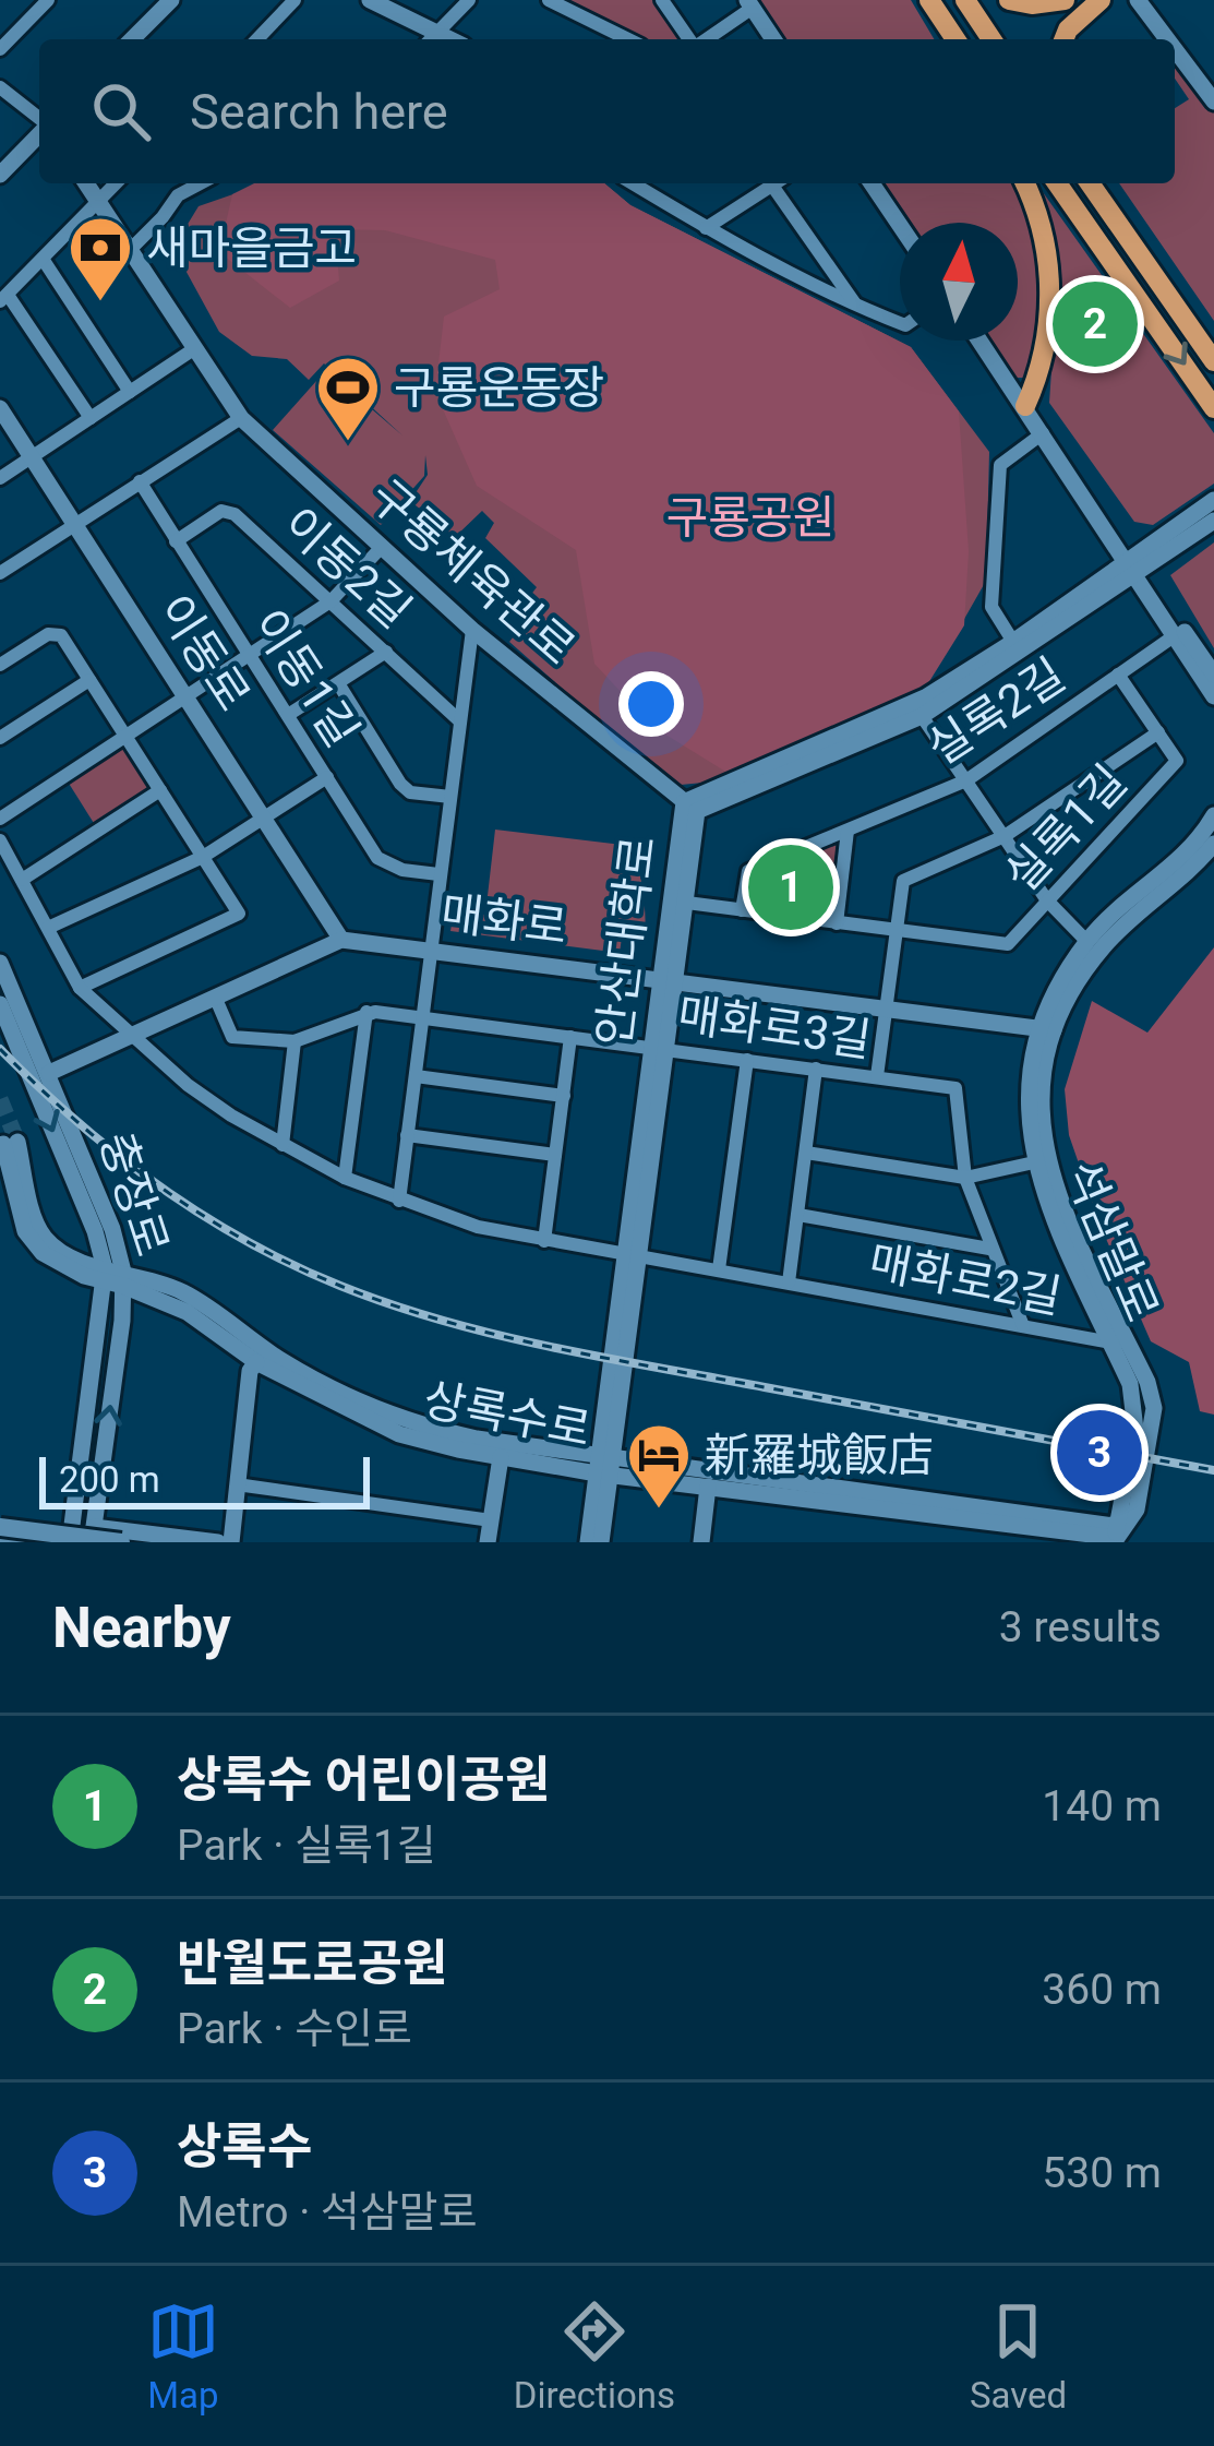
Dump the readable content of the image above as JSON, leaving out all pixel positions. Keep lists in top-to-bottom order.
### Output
{
  "streets": {
    "street": [
      "이동2길",
      "구룡체육관로",
      "이동로",
      "이동1길",
      "실록2길",
      "실록1길",
      "매화로",
      "안산대학로",
      "매화로3길",
      "충장로",
      "석삼말로",
      "매화로2길",
      "상록수로"
    ]
  },
  "crossings": [
    ["이동2길", "이동1길"],
    ["구룡체육관로", "안산대학로"],
    ["이동로", "매화로"],
    ["실록2길", "실록1길"],
    ["실록1길", "안산대학로"],
    ["매화로", "안산대학로"],
    ["매화로", "석삼말로"],
    ["안산대학로", "매화로3길"],
    ["안산대학로", "매화로2길"],
    ["안산대학로", "상록수로"],
    ["매화로3길", "매화로2길"],
    ["충장로", "상록수로"],
    ["석삼말로", "매화로2길"],
    ["석삼말로", "상록수로"]
  ],
  "parks": ["구룡공원"],
  "places": {
    "bank": ["새마을금고"],
    "sports": ["구룡운동장"],
    "hotel": ["新羅城飯店"]
  },
  "scale_bar": "200 m",
  "north": "top",
  "page": {
    "search": "Search here",
    "pins": ["2", "1", "3"],
    "scale": "200 m",
    "heading": ["Nearby", "3 results"],
    "list": [
      {
        "mark": "1",
        "name": "상록수 어린이공원",
        "note": "Park · 실록1길",
        "value": "140 m"
      },
      {
        "mark": "2",
        "name": "반월도로공원",
        "note": "Park · 수인로",
        "value": "360 m"
      },
      {
        "mark": "3",
        "name": "상록수",
        "note": "Metro · 석삼말로",
        "value": "530 m"
      }
    ],
    "nav": ["Map", "Directions", "Saved"]
  }
}
